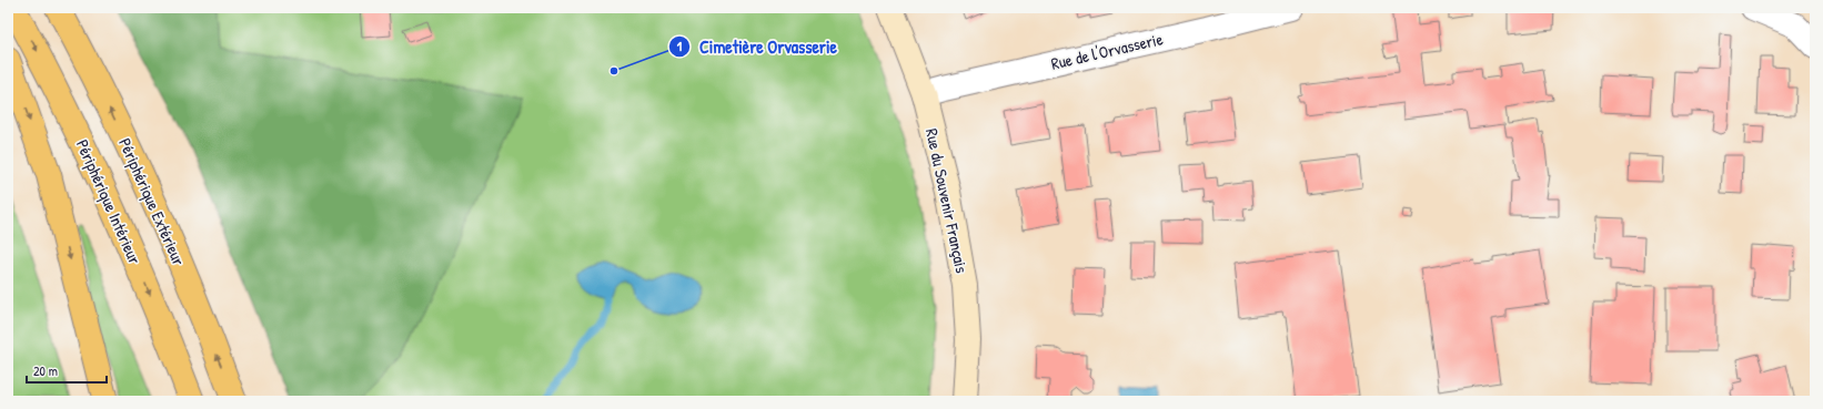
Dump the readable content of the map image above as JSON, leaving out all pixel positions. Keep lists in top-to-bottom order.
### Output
{
  "streets": {
    "highway": ["Périphérique Intérieur", "Périphérique Extérieur"],
    "street": ["Rue de l'Orvasserie", "Rue du Souvenir Français"]
  },
  "crossings": [
    ["Rue de l'Orvasserie", "Rue du Souvenir Français"]
  ],
  "places": ["Cimetière Orvasserie"],
  "scale_bar": "20 m"
}
